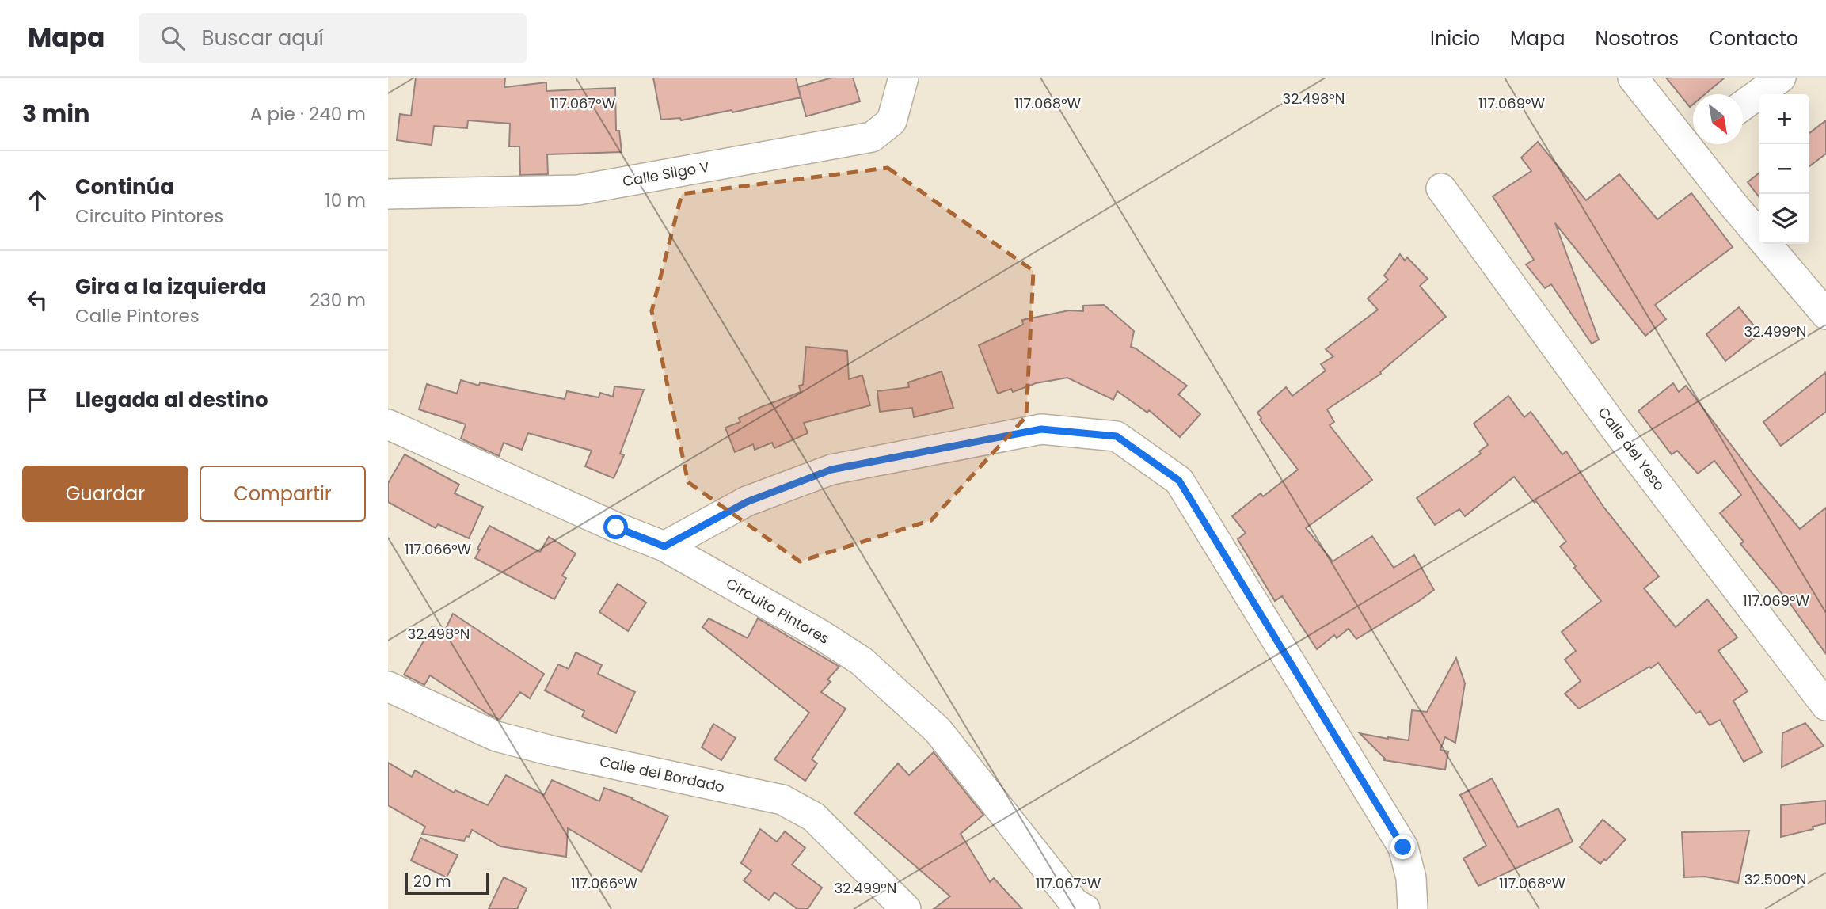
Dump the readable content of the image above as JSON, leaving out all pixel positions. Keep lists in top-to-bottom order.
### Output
{
  "streets": {
    "street": [
      "Calle Silgo V",
      "Calle del Yeso",
      "Circuito Pintores",
      "Calle del Bordado"
    ]
  },
  "scale_bar": "20 m",
  "north": "bottom right",
  "page": {
    "header": "Mapa",
    "search": "Buscar aquí",
    "nav": [
      "Inicio",
      "Mapa",
      "Nosotros",
      "Contacto"
    ],
    "heading": ["3 min", "A pie · 240 m"],
    "map_buttons": ["+", "−"],
    "list": [
      ["Continúa", "Circuito Pintores", "10 m"],
      ["Gira a la izquierda", "Calle Pintores", "230 m"],
      "Llegada al destino"
    ],
    "buttons": ["Guardar", "Compartir"],
    "scale": "20 m"
  },
  "coordinates": [
    "32.498°N",
    "117.067°W",
    "117.068°W",
    "117.069°W",
    "32.499°N",
    "117.066°W",
    "32.500°N"
  ]
}
